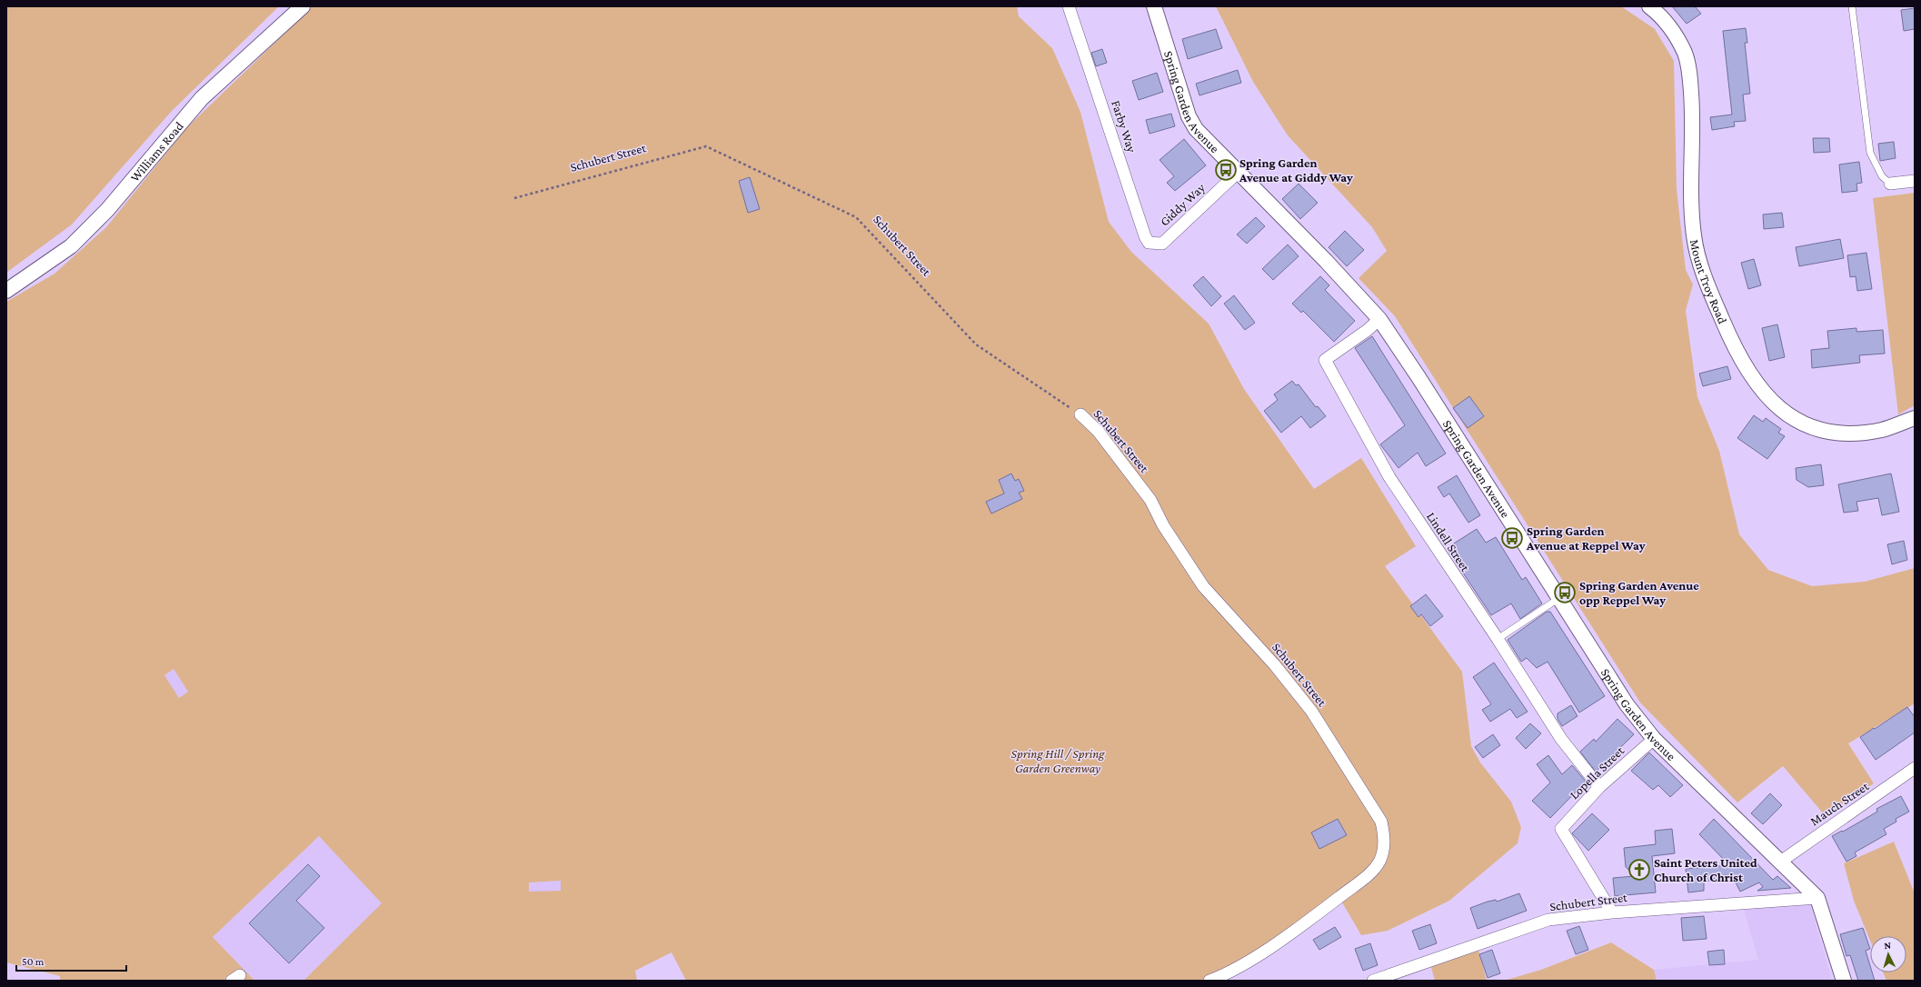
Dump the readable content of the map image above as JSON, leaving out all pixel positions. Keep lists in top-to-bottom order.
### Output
{
  "streets": {
    "street": [
      "Spring Garden Avenue",
      "Farby Way",
      "Williams Road",
      "Schubert Street",
      "Giddy Way",
      "Mount Troy Road",
      "Lindell Street",
      "Lopella Street",
      "Mauch Street"
    ]
  },
  "crossings": [
    ["Spring Garden Avenue", "Schubert Street"],
    ["Spring Garden Avenue", "Giddy Way"],
    ["Spring Garden Avenue", "Lindell Street"],
    ["Spring Garden Avenue", "Lopella Street"],
    ["Spring Garden Avenue", "Mauch Street"],
    ["Farby Way", "Giddy Way"],
    ["Schubert Street", "Lopella Street"],
    ["Lindell Street", "Lopella Street"]
  ],
  "parks": ["Spring Hill / Spring Garden Greenway"],
  "places": {
    "bus stop": ["Spring Garden Avenue at Giddy Way", "Spring Garden Avenue at Reppel Way", "Spring Garden Avenue opp Reppel Way"],
    "church": ["Saint Peters United Church of Christ"]
  },
  "scale_bar": "50 m",
  "north": "top"
}
